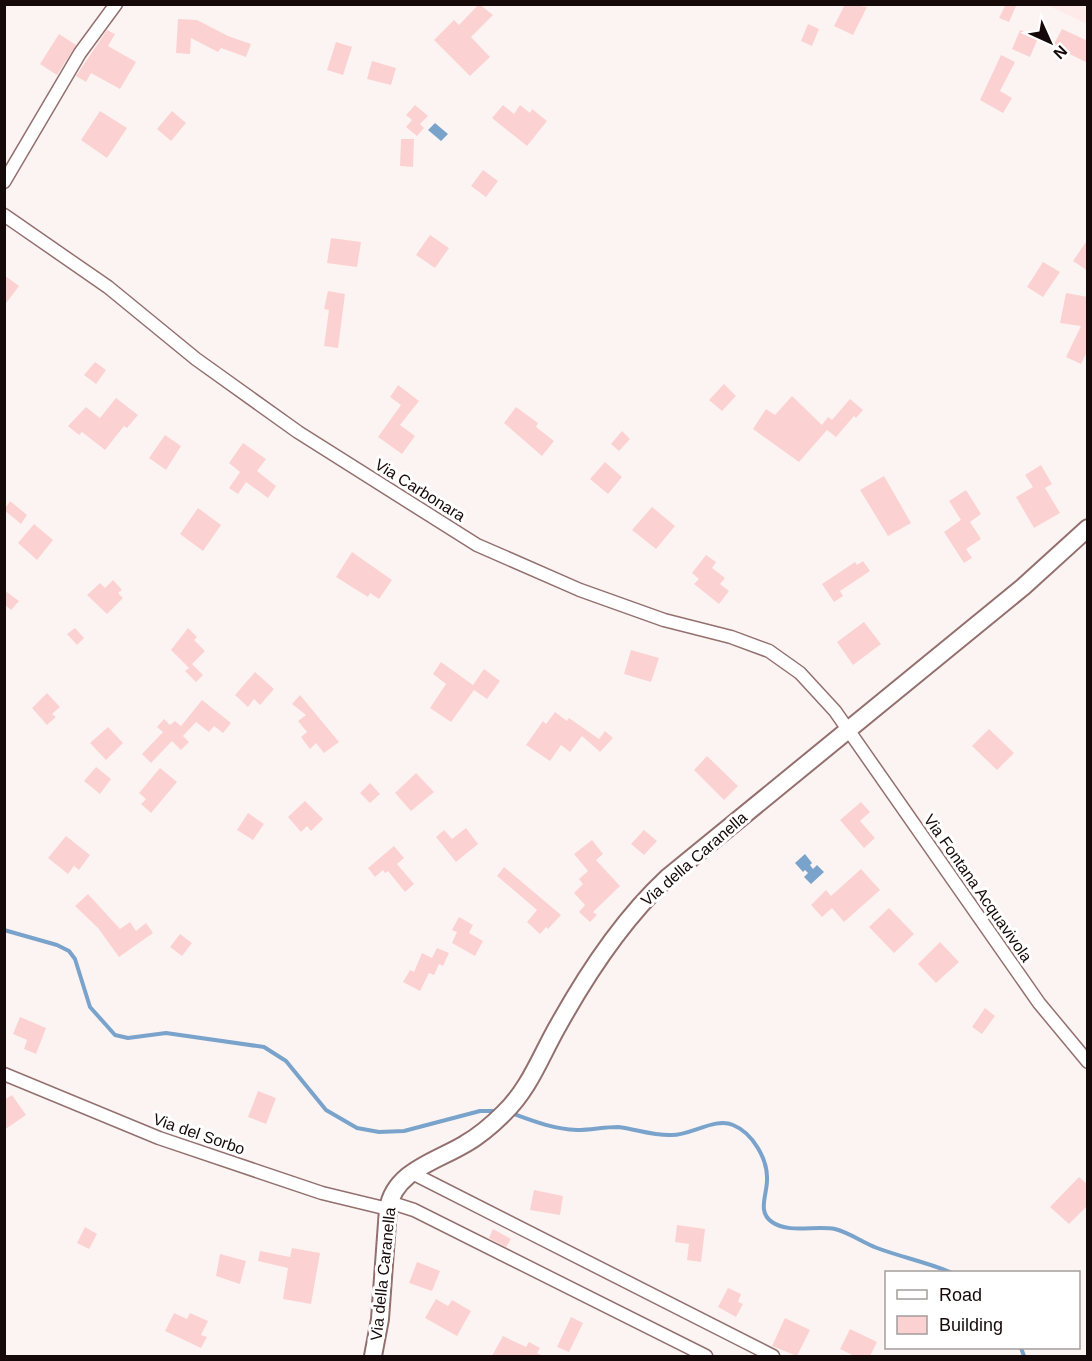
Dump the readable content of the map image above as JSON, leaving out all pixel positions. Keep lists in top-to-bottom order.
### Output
{
  "streets": {
    "main road": ["Via della Caranella"],
    "street": ["Via Carbonara", "Via Fontana Acquavivola", "Via del Sorbo"]
  },
  "crossings": [
    ["Via Carbonara", "Via della Caranella"],
    ["Via Carbonara", "Via Fontana Acquavivola"],
    ["Via della Caranella", "Via Fontana Acquavivola"],
    ["Via della Caranella", "Via del Sorbo"]
  ],
  "legend": ["Road", "Building"],
  "north": "bottom right"
}
